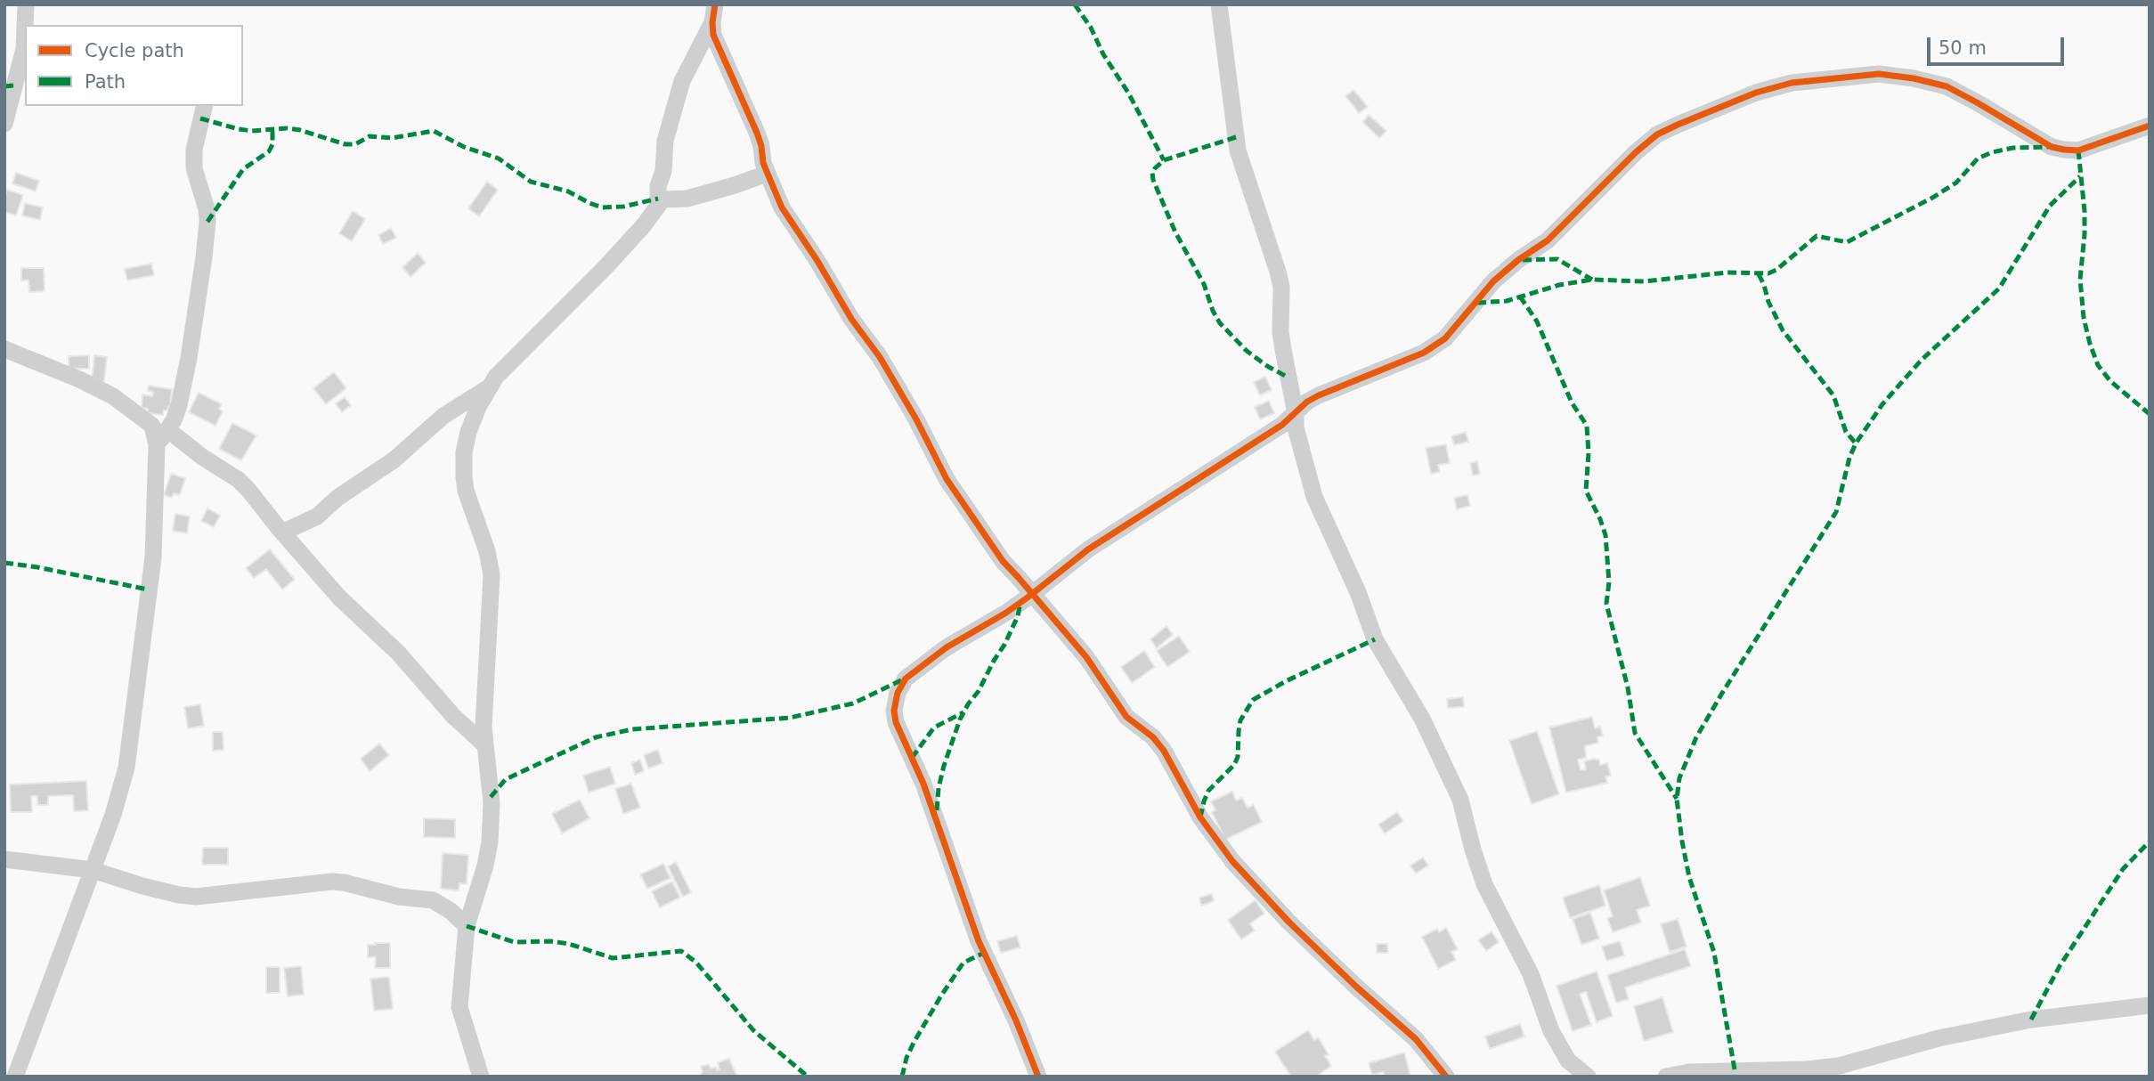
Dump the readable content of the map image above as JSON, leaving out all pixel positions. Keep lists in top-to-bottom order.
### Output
{
  "legend": ["Cycle path", "Path"],
  "scale_bar": "50 m"
}
